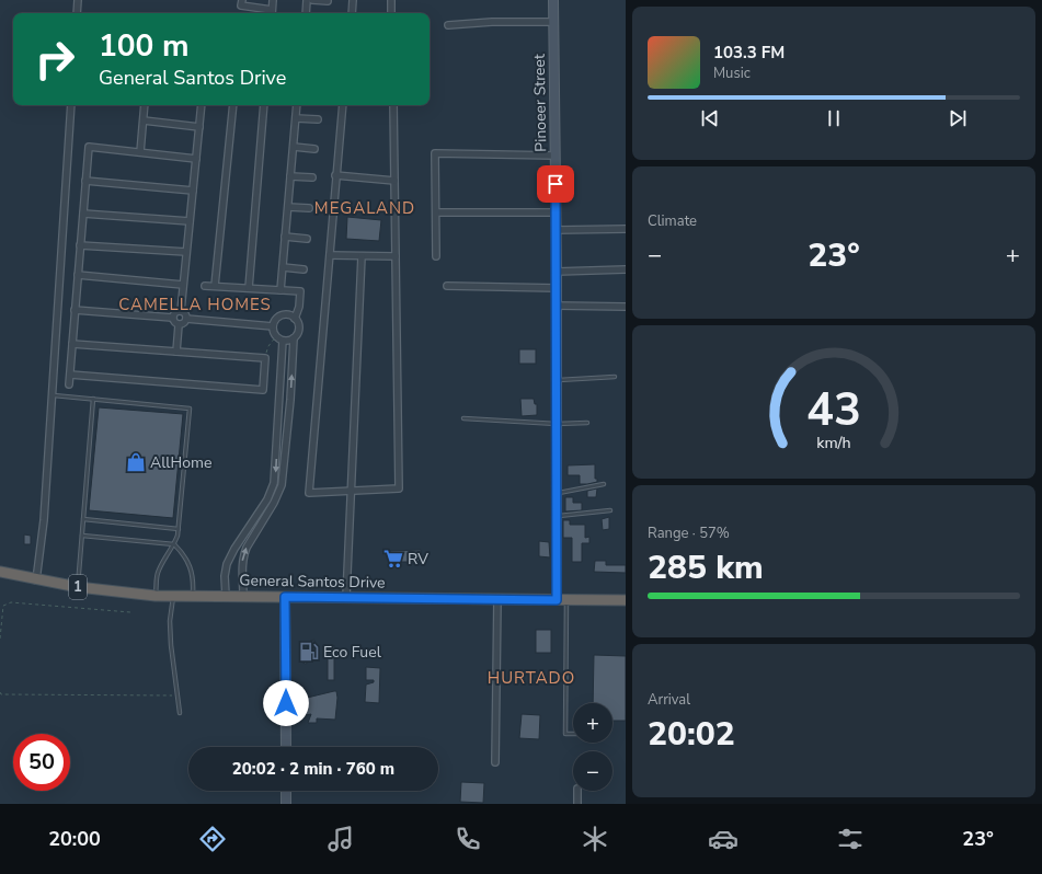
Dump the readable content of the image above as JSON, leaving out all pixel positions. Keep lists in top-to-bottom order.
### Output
{
  "streets": {
    "highway": ["General Santos Drive", "1"],
    "main road": ["Pinoeer Street"]
  },
  "crossings": [
    ["Pinoeer Street", "General Santos Drive"]
  ],
  "districts": ["MEGALAND", "CAMELLA HOMES", "HURTADO"],
  "places": {
    "shop": ["AllHome"],
    "supermarket": ["RV"],
    "fuel station": ["Eco Fuel"]
  },
  "page": {
    "turn": ["100 m", "General Santos Drive"],
    "song": ["103.3 FM", "Music"],
    "tile": [
      "Climate",
      ["Range · 57%", "285 km"],
      ["Arrival", "20:02"]
    ],
    "heat": ["−", "23°", "+"],
    "map_buttons": ["+", "−"],
    "limit": "50",
    "trip": "20:02 · 2 min · 760 m",
    "tabs": ["20:00", "23°"],
    "gauge": ["43", "km/h"]
  }
}
